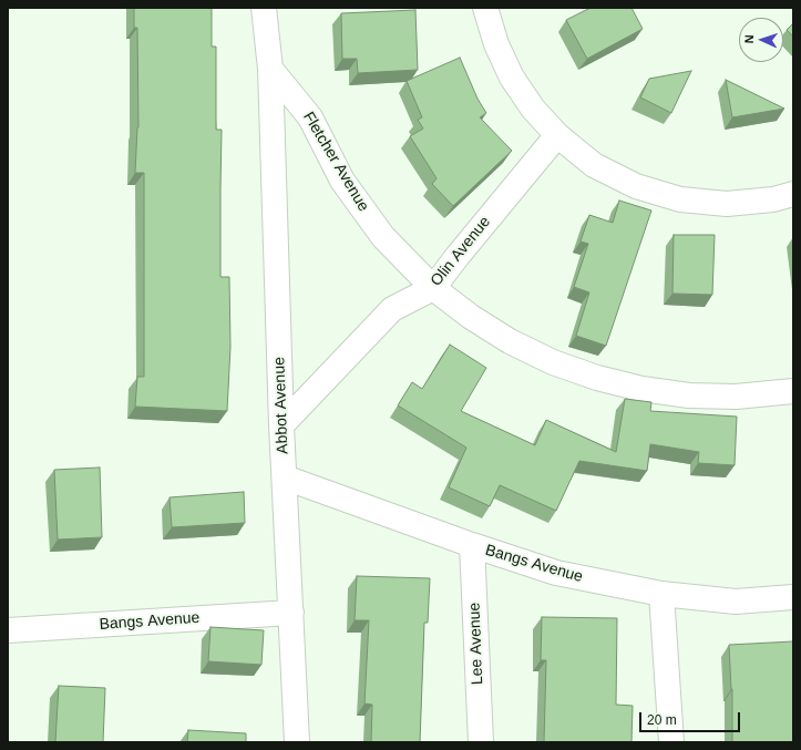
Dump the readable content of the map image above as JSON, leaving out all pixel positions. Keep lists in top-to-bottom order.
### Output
{
  "streets": {
    "street": [
      "Fletcher Avenue",
      "Olin Avenue",
      "Abbot Avenue",
      "Bangs Avenue",
      "Lee Avenue"
    ]
  },
  "crossings": [
    ["Fletcher Avenue", "Olin Avenue"],
    ["Fletcher Avenue", "Abbot Avenue"],
    ["Olin Avenue", "Abbot Avenue"],
    ["Abbot Avenue", "Bangs Avenue"],
    ["Bangs Avenue", "Lee Avenue"]
  ],
  "scale_bar": "20 m",
  "north": "left"
}
